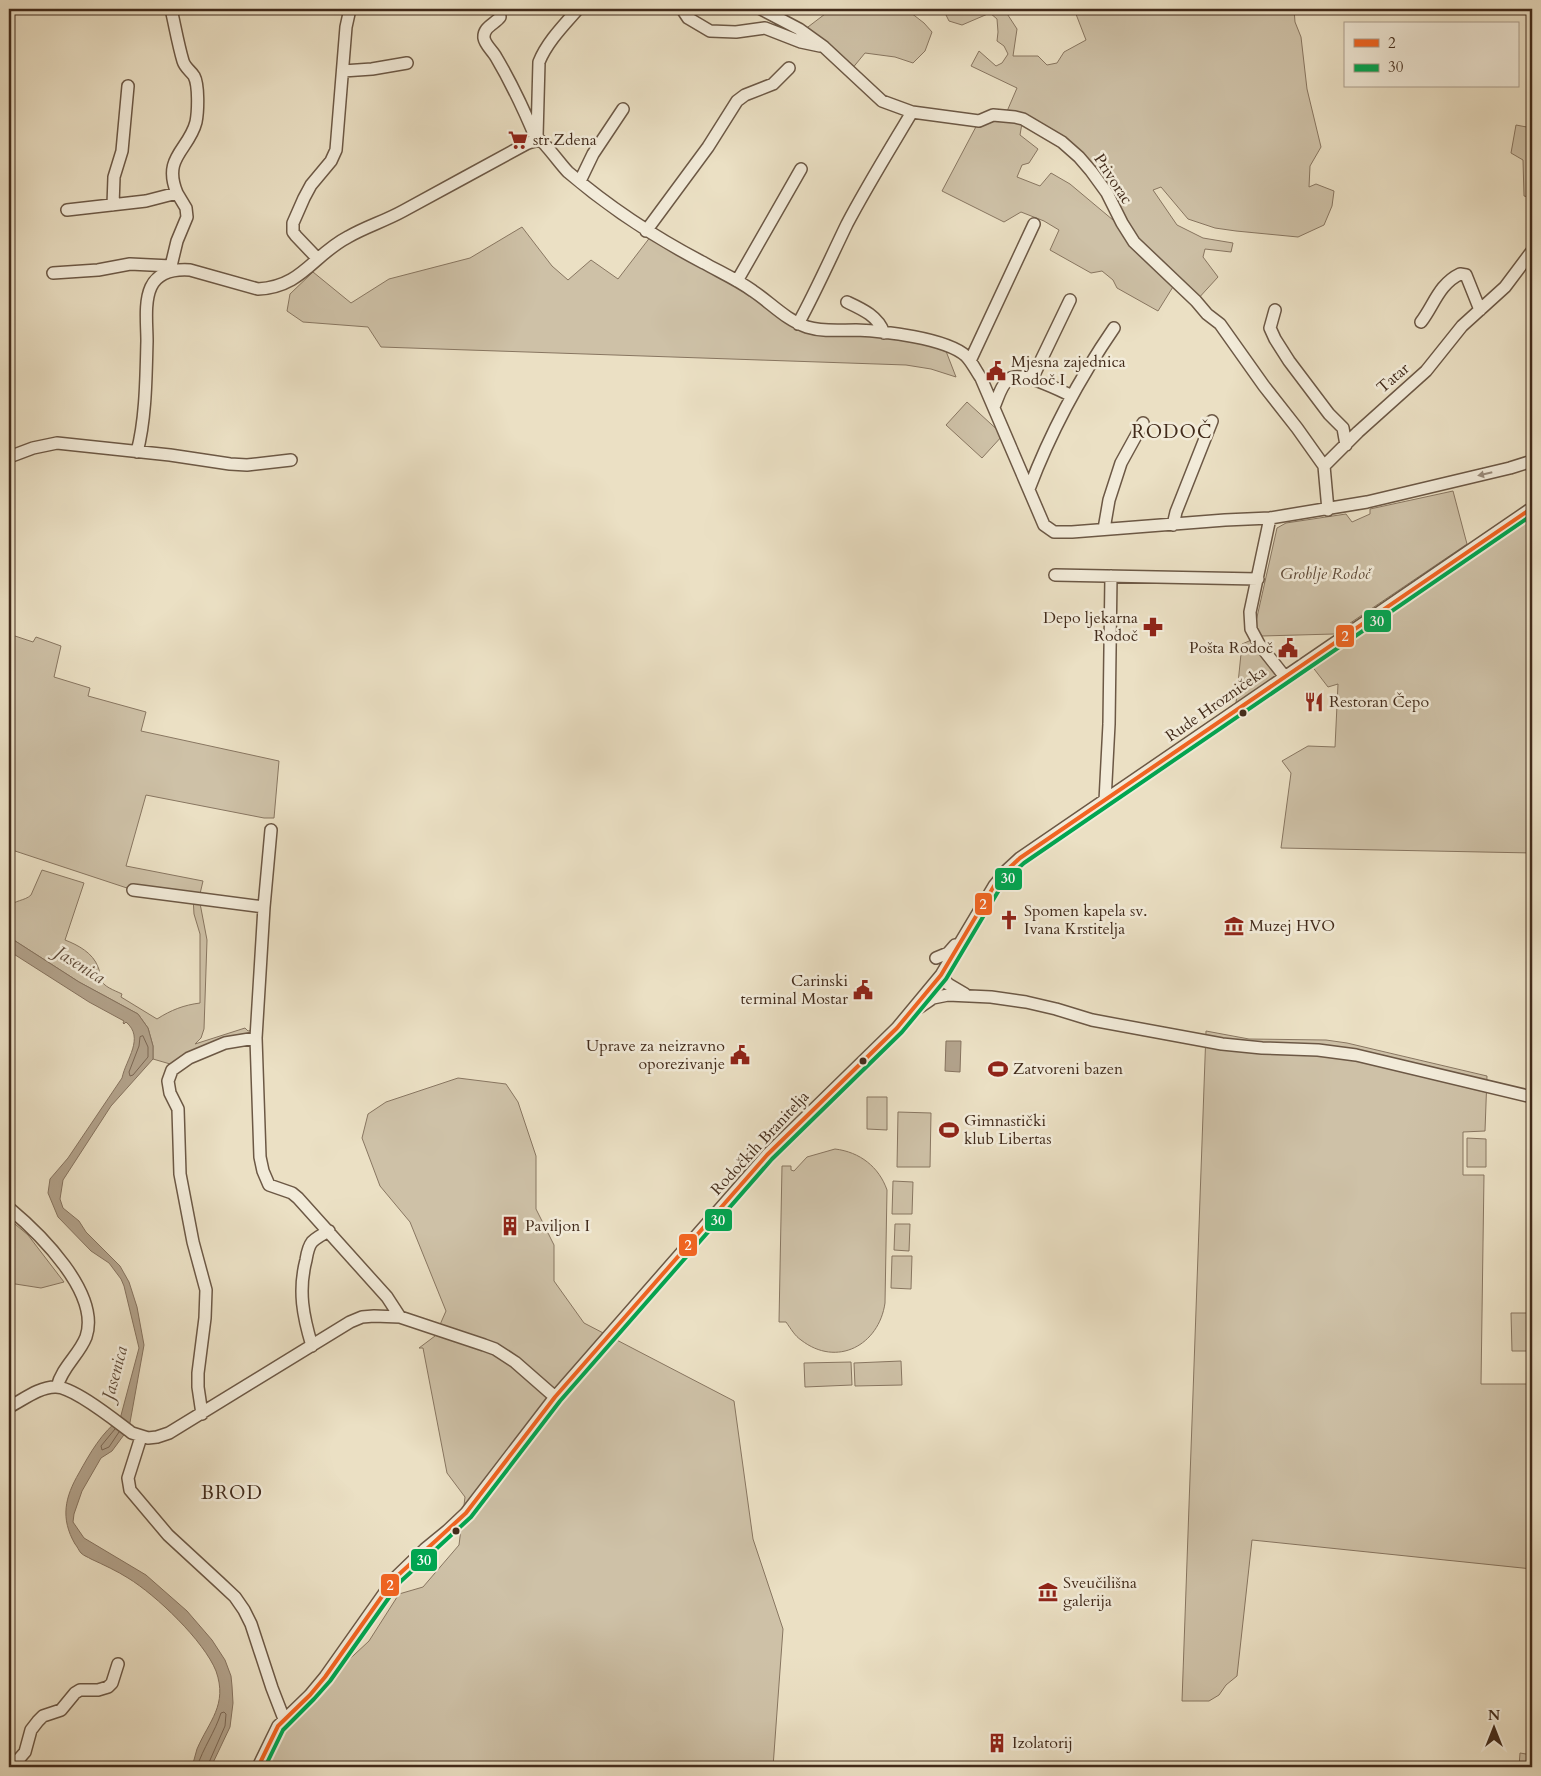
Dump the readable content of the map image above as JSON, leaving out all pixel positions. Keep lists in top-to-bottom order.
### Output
{
  "streets": {
    "street": [
      "Privorac",
      "Tatar",
      "Rude Hrozničeka",
      "Rodočkih Branitelja"
    ]
  },
  "crossings": [
    ["Privorac", "Tatar"],
    ["Rude Hrozničeka", "Rodočkih Branitelja"]
  ],
  "districts": ["RODOČ", "BROD"],
  "water": ["Jasenica"],
  "parks": ["Groblje Rodoč"],
  "places": {
    "supermarket": ["str Zdena"],
    "public building": [
      "Mjesna zajednica Rodoč I",
      "Pošta Rodoč",
      "Carinski terminal Mostar",
      "Uprave za neizravno oporezivanje"
    ],
    "pharmacy": ["Depo ljekarna Rodoč"],
    "restaurant": ["Restoran Čepo"],
    "church": ["Spomen kapela sv. Ivana Krstitelja"],
    "museum": ["Muzej HVO", "Sveučilišna galerija"],
    "sports": ["Zatvoreni bazen", "Gimnastički klub Libertas"],
    "building": ["Paviljon I", "Izolatorij"]
  },
  "lines": ["transit line 2", "transit line 30"],
  "legend": ["2", "30"],
  "north": "top"
}
